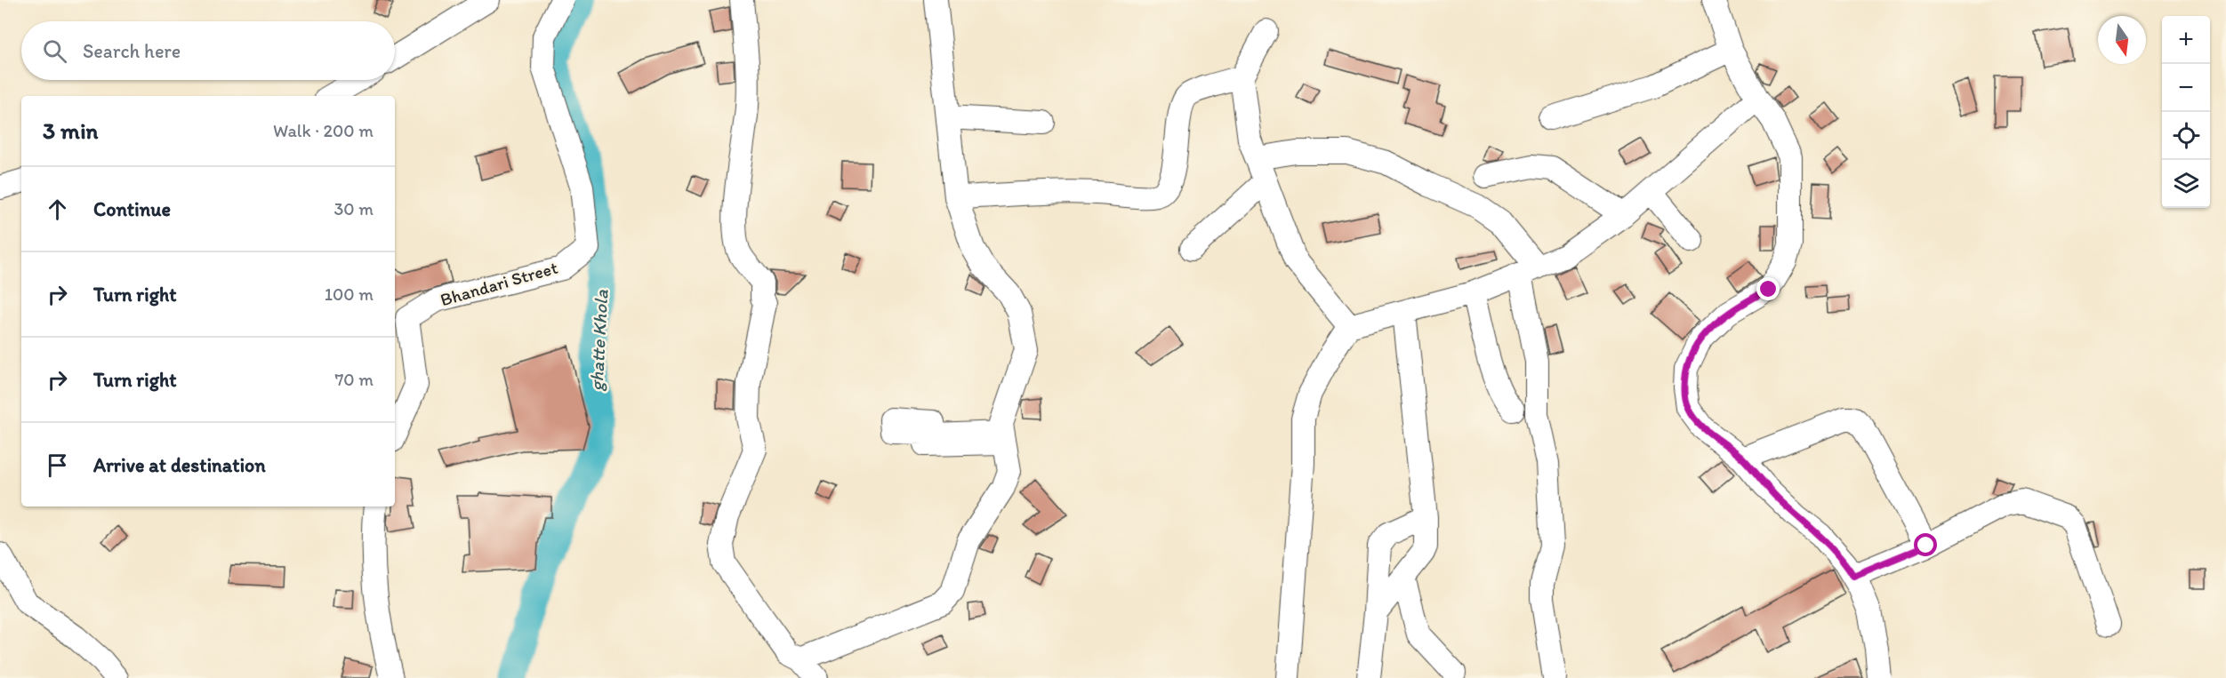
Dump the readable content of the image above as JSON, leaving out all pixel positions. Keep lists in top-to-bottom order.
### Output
{
  "streets": {
    "street": ["Bhandari Street"]
  },
  "water": ["ghatte Khola"],
  "north": "bottom",
  "page": {
    "map_buttons": ["+", "−"],
    "search": "Search here",
    "heading": ["3 min", "Walk · 200 m"],
    "list": [
      ["Continue", "30 m"],
      ["Turn right", "100 m"],
      ["Turn right", "70 m"],
      "Arrive at destination"
    ]
  }
}
